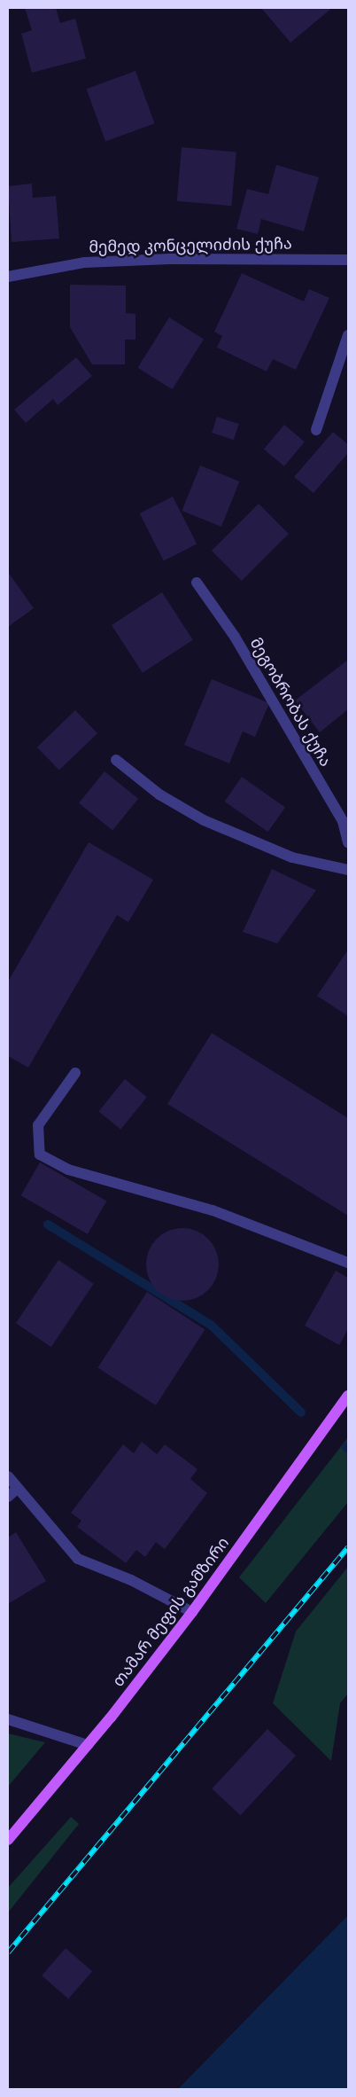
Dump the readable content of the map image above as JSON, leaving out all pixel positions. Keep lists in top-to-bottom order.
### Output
{
  "streets": {
    "main road": ["თამარ მეფის გამზირი"],
    "street": ["მემედ კონცელიძის ქუჩა", "მეგობრობას ქუჩა"]
  }
}
